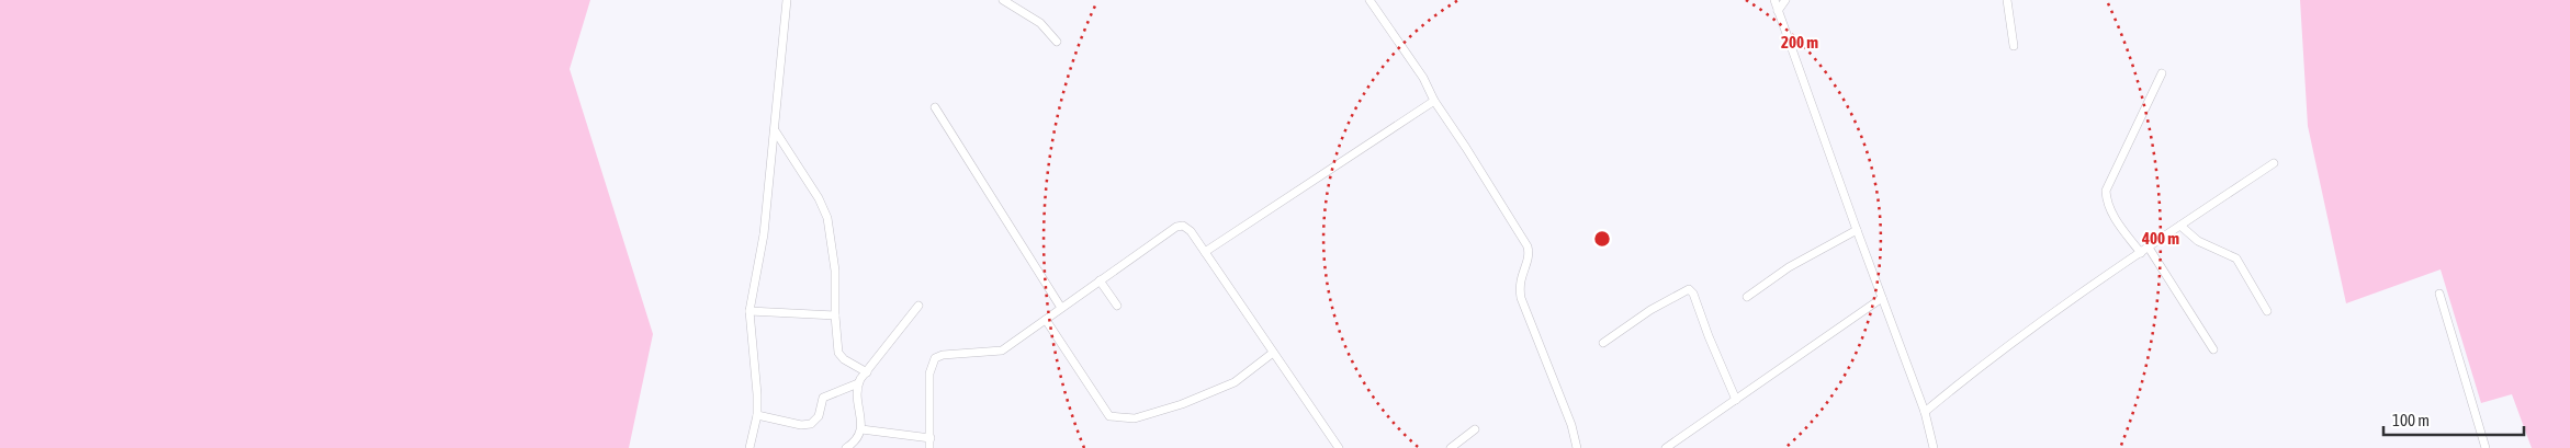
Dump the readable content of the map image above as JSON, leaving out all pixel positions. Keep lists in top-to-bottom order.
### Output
{
  "scale_bar": "100 m",
  "rings": ["200 m", "400 m"]
}
